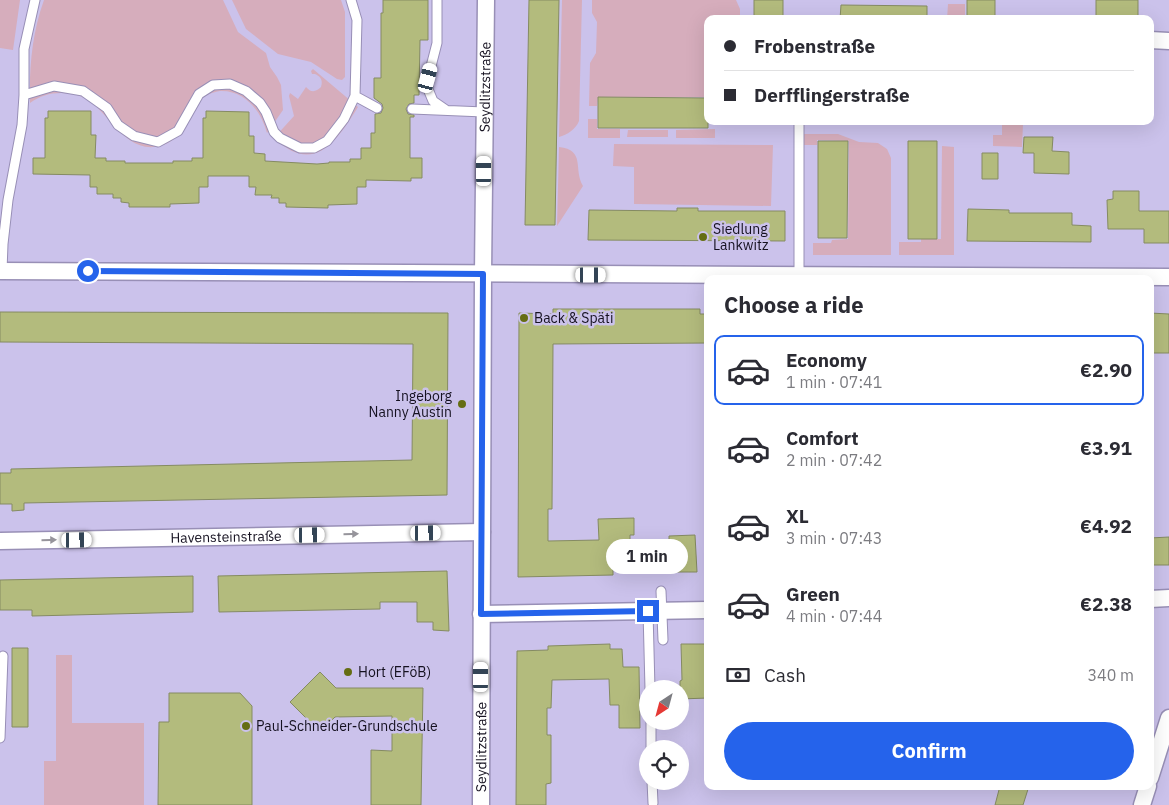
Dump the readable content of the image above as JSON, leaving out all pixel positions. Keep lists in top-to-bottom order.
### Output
{
  "streets": {
    "street": ["Seydlitzstraße", "Havensteinstraße"]
  },
  "crossings": [
    ["Seydlitzstraße", "Havensteinstraße"]
  ],
  "one_way": ["Havensteinstraße"],
  "places": [
    "Siedlung Lankwitz",
    "Back & Späti",
    "Ingeborg Nanny Austin",
    "Hort (EFöB)",
    "Paul-Schneider-Grundschule"
  ],
  "north": "bottom left",
  "page": {
    "banner": ["Frobenstraße", "Derfflingerstraße"],
    "heading": "Choose a ride",
    "list": [
      {
        "name": "Economy",
        "note": "1 min · 07:41",
        "value": "€2.90"
      },
      {
        "name": "Comfort",
        "note": "2 min · 07:42",
        "value": "€3.91"
      },
      {
        "name": "XL",
        "note": "3 min · 07:43",
        "value": "€4.92"
      },
      {
        "name": "Green",
        "note": "4 min · 07:44",
        "value": "€2.38"
      }
    ],
    "bubble": "1 min",
    "pay": ["Cash", "340 m"],
    "buttons": "Confirm"
  }
}
